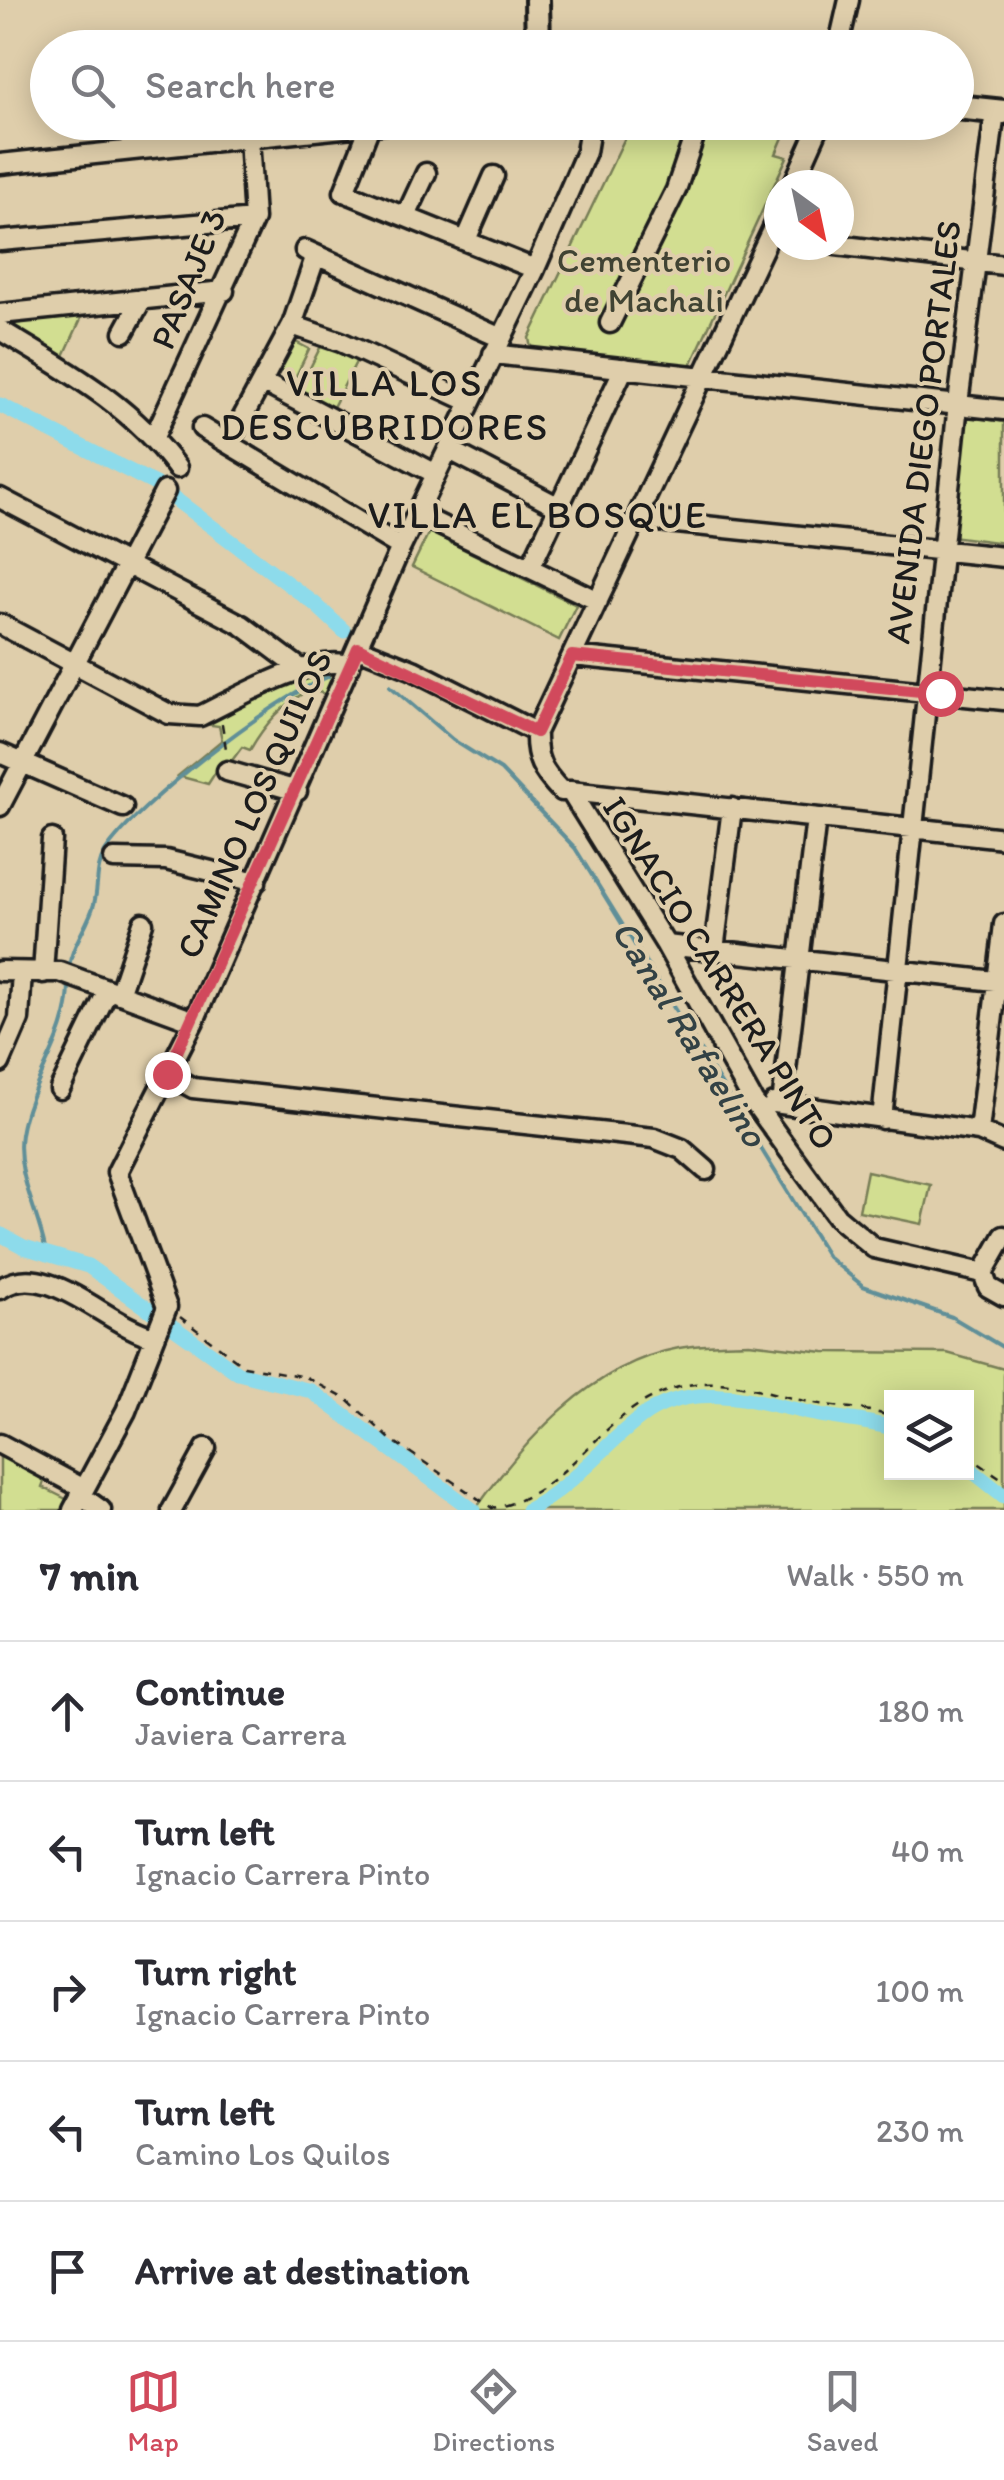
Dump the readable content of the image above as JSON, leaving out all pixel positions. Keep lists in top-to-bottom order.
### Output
{
  "streets": {
    "street": [
      "PASAJE 3",
      "AVENIDA DIEGO PORTALES",
      "CAMINO LOS QUILOS",
      "IGNACIO CARRERA PINTO"
    ]
  },
  "districts": ["VILLA LOS DESCUBRIDORES", "VILLA EL BOSQUE"],
  "water": ["Canal Rafaelino"],
  "parks": ["Cementerio de Machali"],
  "north": "bottom right",
  "page": {
    "search": "Search here",
    "heading": ["7 min", "Walk · 550 m"],
    "list": [
      ["Continue", "Javiera Carrera", "180 m"],
      ["Turn left", "Ignacio Carrera Pinto", "40 m"],
      ["Turn right", "Ignacio Carrera Pinto", "100 m"],
      ["Turn left", "Camino Los Quilos", "230 m"],
      "Arrive at destination"
    ],
    "nav": ["Map", "Directions", "Saved"]
  }
}
